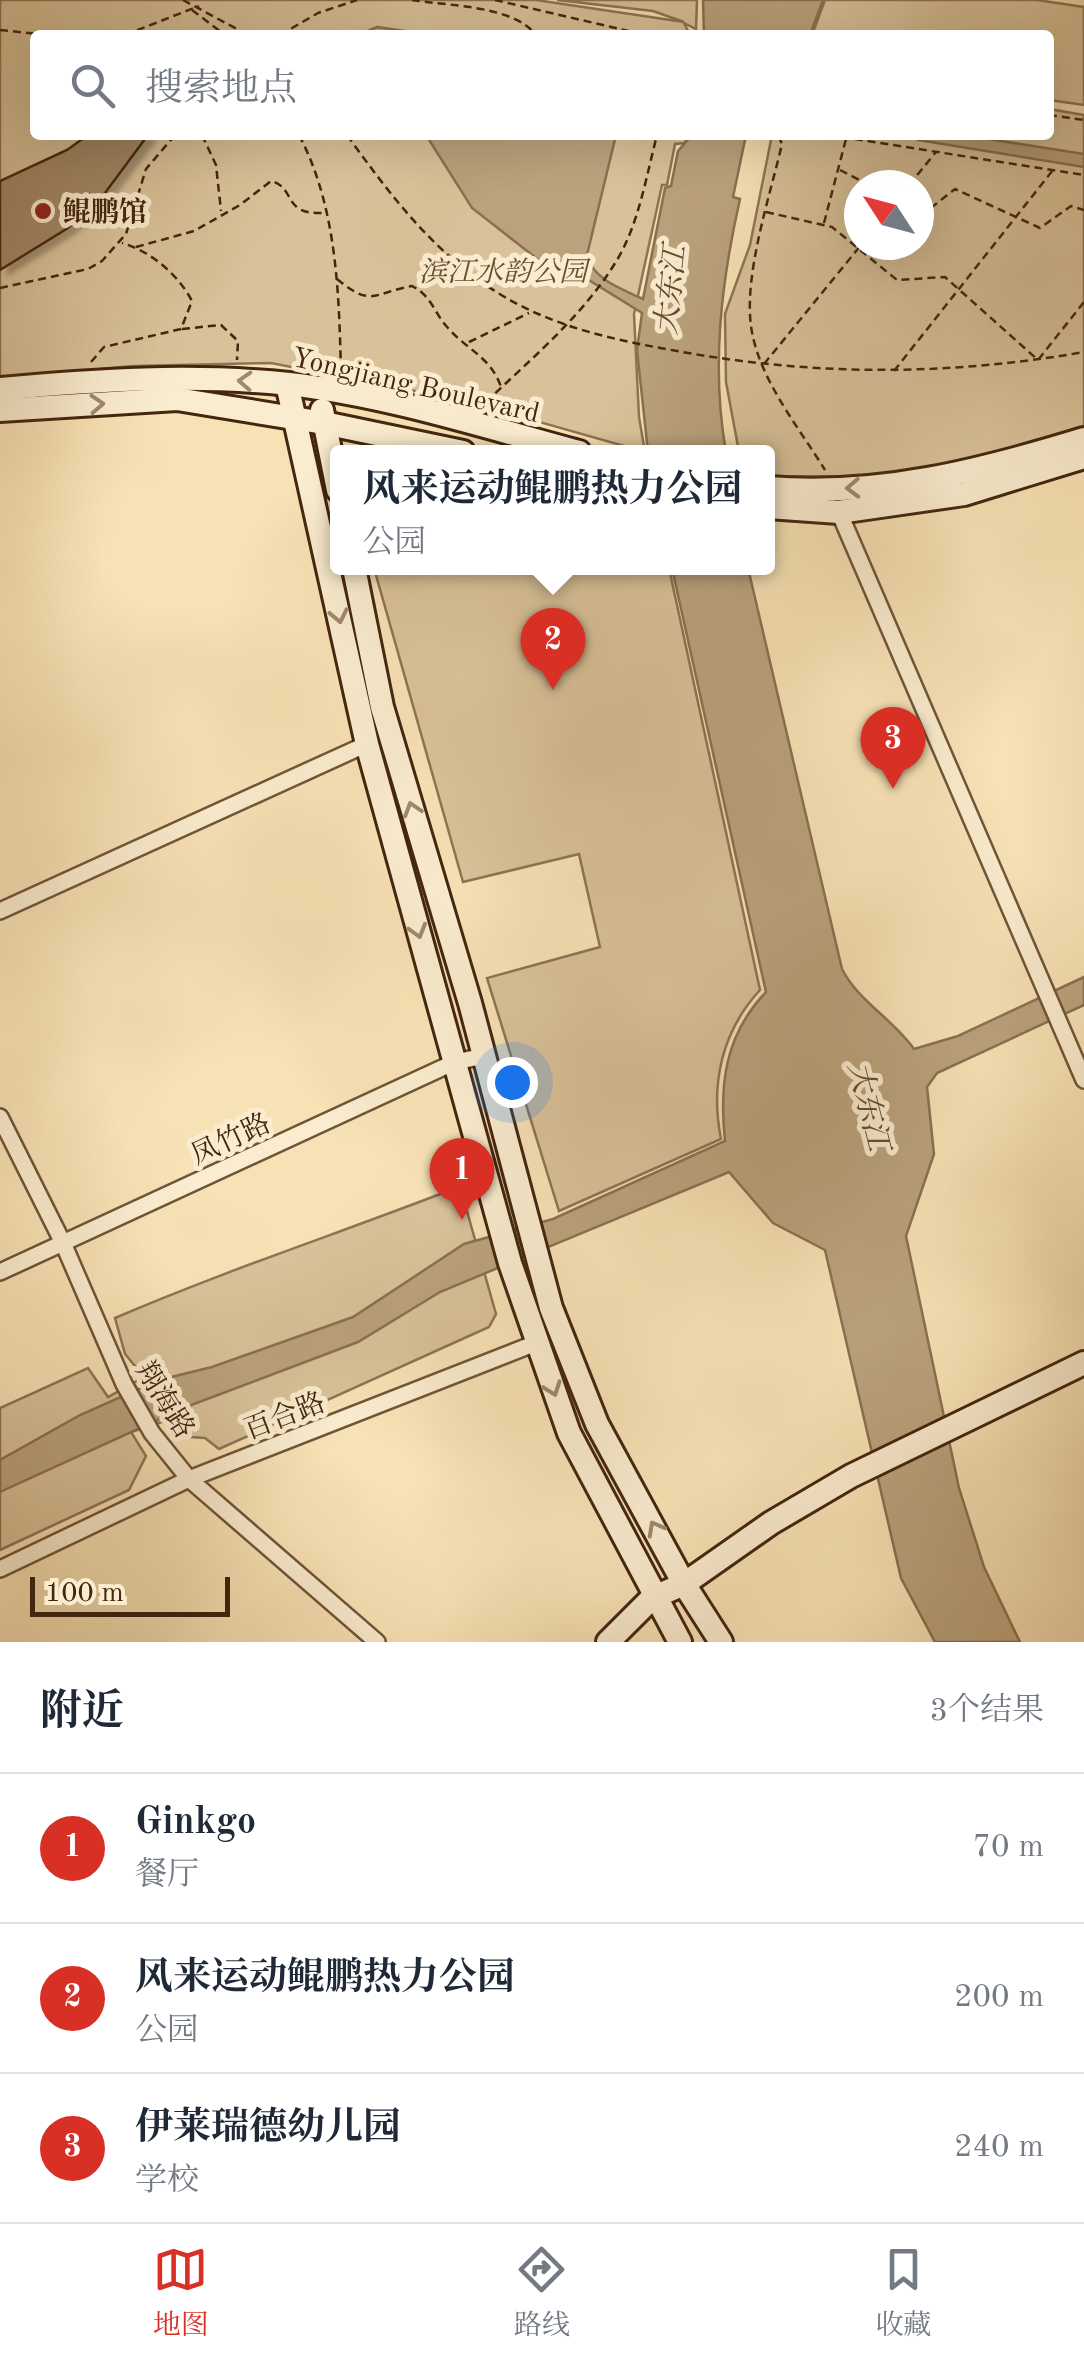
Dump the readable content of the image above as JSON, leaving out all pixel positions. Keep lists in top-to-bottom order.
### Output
{
  "streets": {
    "street": [
      "Yongjiang Boulevard",
      "凤竹路",
      "翔海路",
      "百合路"
    ]
  },
  "crossings": [
    ["凤竹路", "翔海路"],
    ["翔海路", "百合路"]
  ],
  "water": ["大东江"],
  "parks": ["滨江水韵公园"],
  "places": ["鲲鹏馆"],
  "scale_bar": "100 m",
  "north": "top left",
  "page": {
    "search": "搜索地点",
    "popup": ["风来运动鲲鹏热力公园", "公园"],
    "pins": ["2", "3", "1"],
    "scale": "100 m",
    "heading": ["附近", "3个结果"],
    "list": [
      {
        "mark": "1",
        "name": "Ginkgo",
        "note": "餐厅",
        "value": "70 m"
      },
      {
        "mark": "2",
        "name": "风来运动鲲鹏热力公园",
        "note": "公园",
        "value": "200 m"
      },
      {
        "mark": "3",
        "name": "伊莱瑞德幼儿园",
        "note": "学校",
        "value": "240 m"
      }
    ],
    "nav": ["地图", "路线", "收藏"]
  }
}
